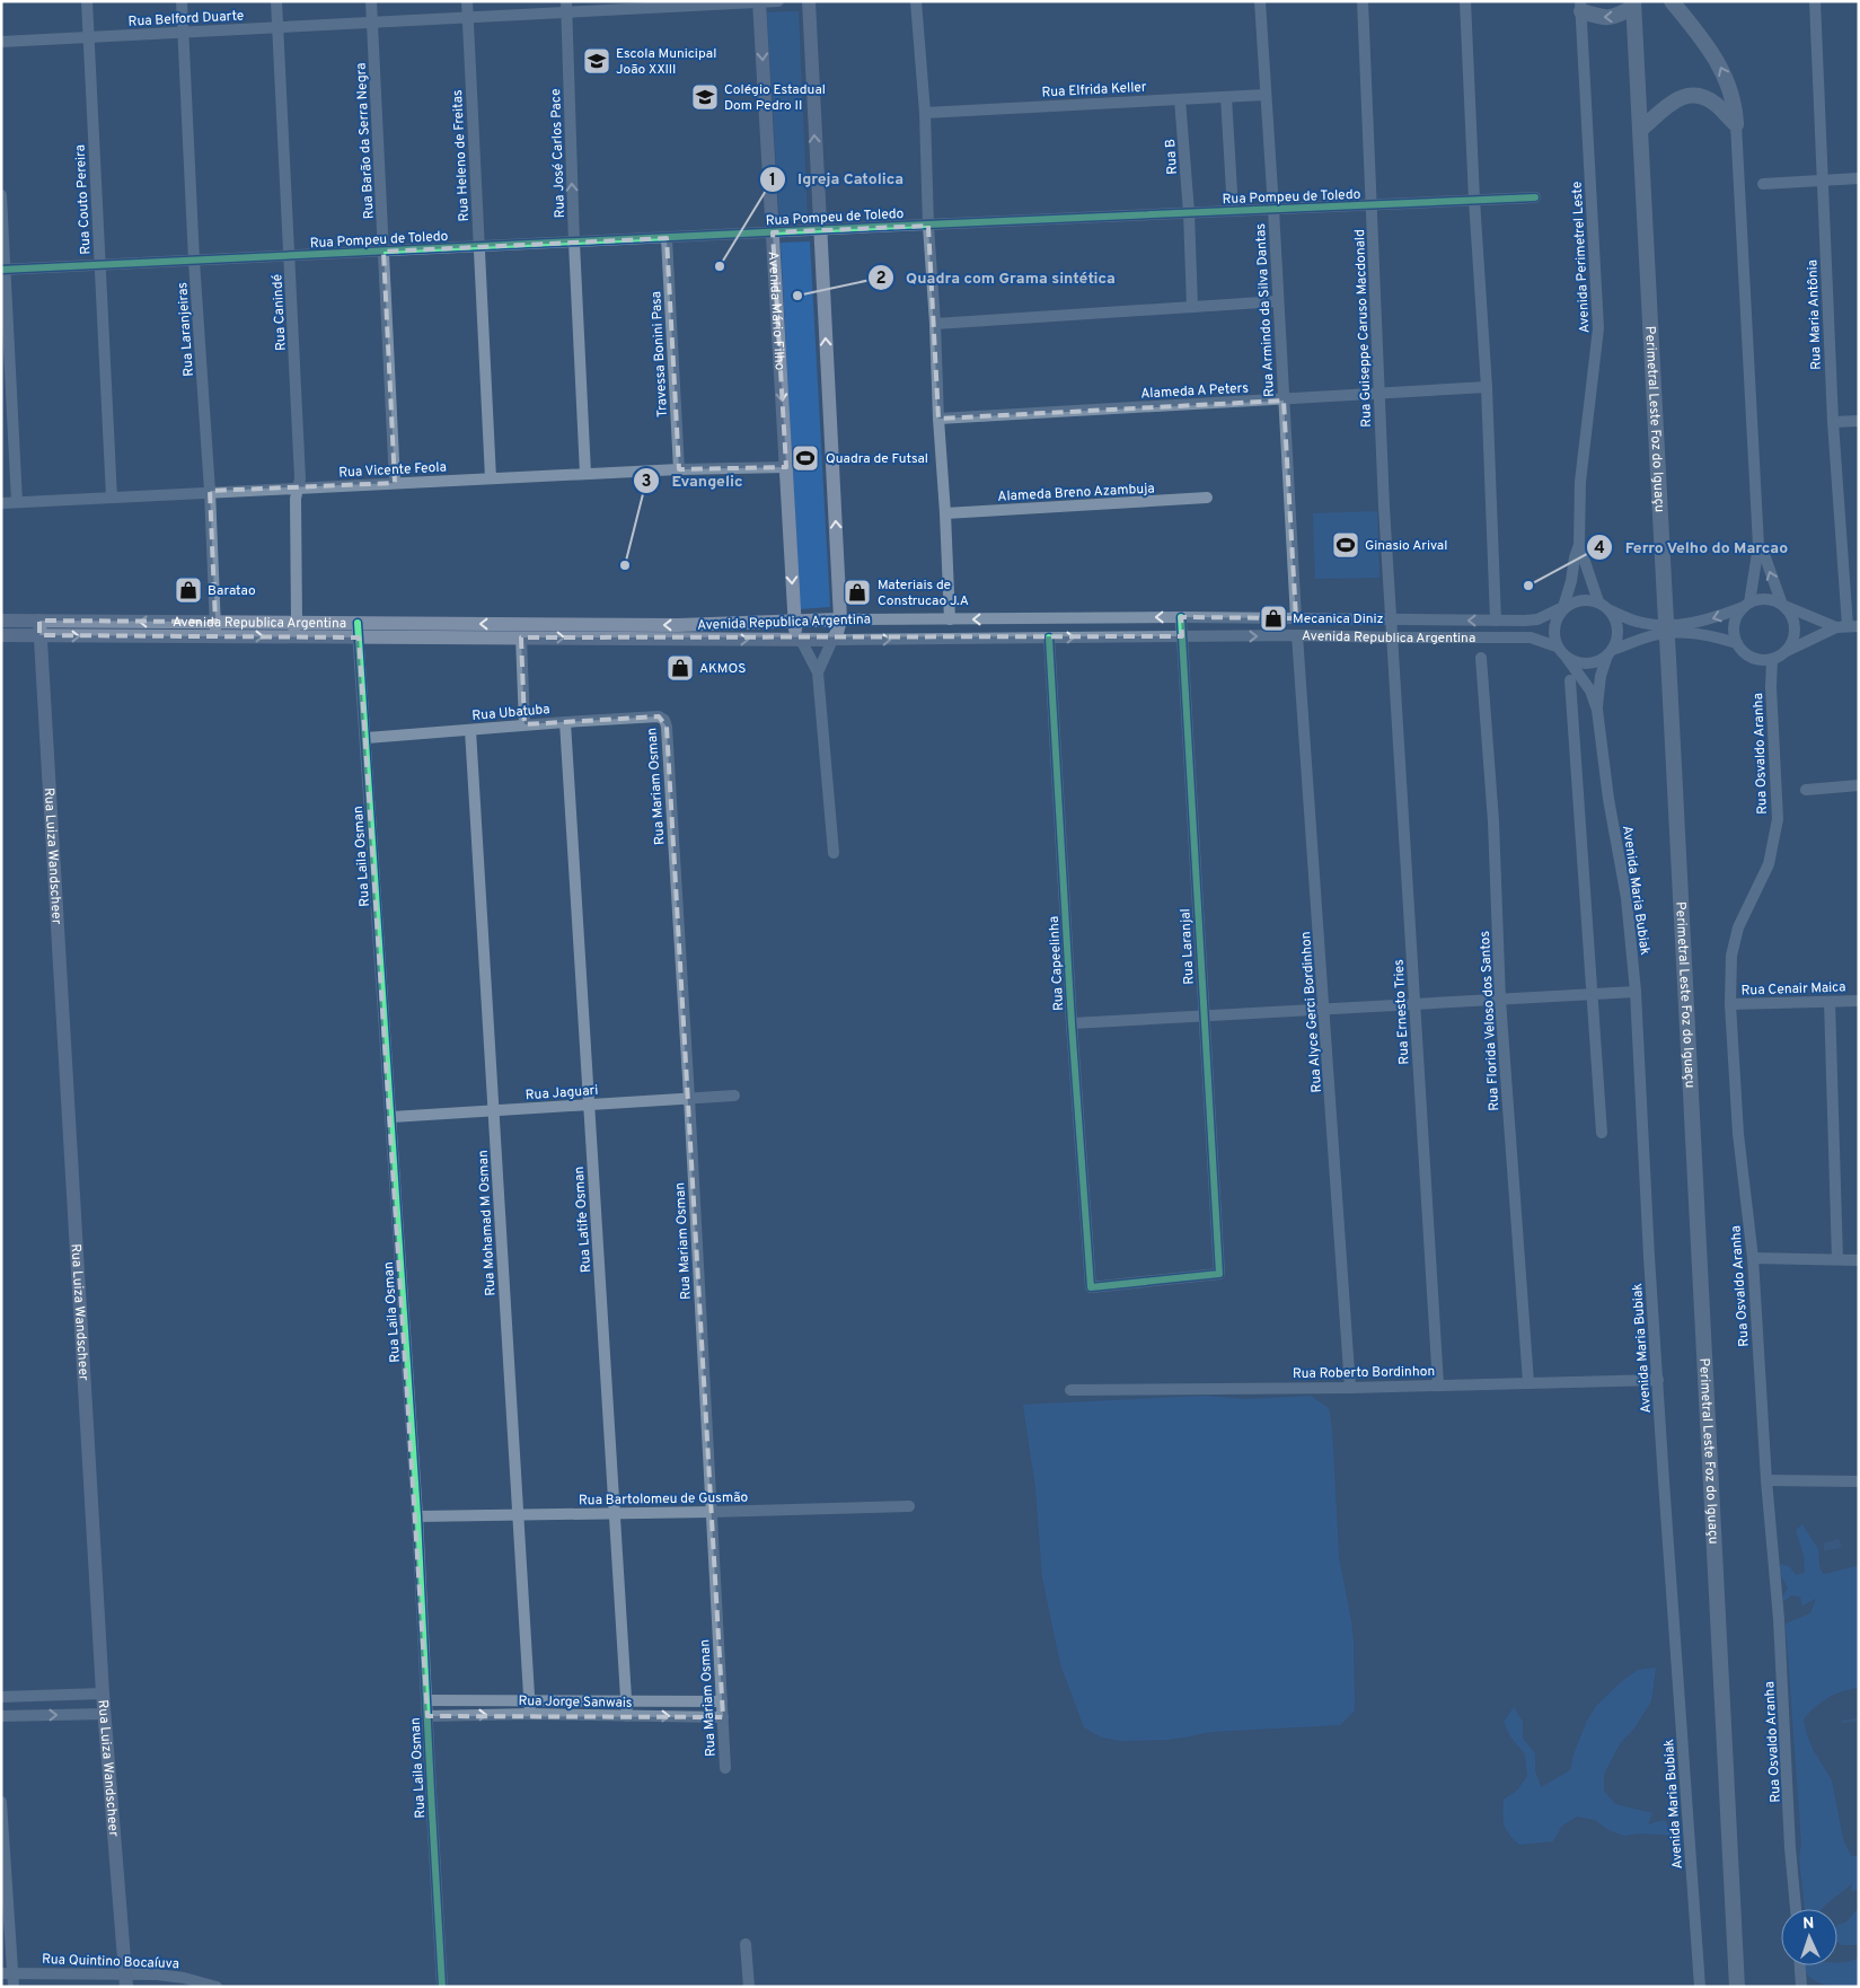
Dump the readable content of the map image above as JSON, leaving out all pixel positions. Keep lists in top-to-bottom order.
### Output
{
  "streets": {
    "highway": ["Perimetral Leste Foz do Iguaçu"],
    "main road": ["Avenida Mário Filho", "Avenida Republica Argentina", "Rua Luiza Wandscheer"],
    "street": [
      "Rua Belford Duarte",
      "Rua Elfrida Keller",
      "Rua Barão da Serra Negra",
      "Rua José Carlos Pace",
      "Rua Heleno de Freitas",
      "Rua B",
      "Rua Pompeu de Toledo",
      "Rua Couto Pereira",
      "Avenida Perimetrel Leste",
      "Rua Armindo da Silva Dantas",
      "Rua Canindé",
      "Rua Maria Antônia",
      "Rua Guiseppe Caruso Macdonald",
      "Rua Laranjeiras",
      "Travessa Bonini Pasa",
      "Alameda A Peters",
      "Rua Vicente Feola",
      "Alameda Breno Azambuja",
      "Rua Ubatuba",
      "Rua Osvaldo Aranha",
      "Rua Mariam Osman",
      "Rua Laila Osman",
      "Avenida Maria Bubiak",
      "Rua Laranjal",
      "Rua Capeelinha",
      "Rua Cenair Maica",
      "Rua Alyce Gerci Bordinhon",
      "Rua Ernesto Tries",
      "Rua Florida Veloso dos Santos",
      "Rua Jaguari",
      "Rua Latife Osman",
      "Rua Mohamad M Osman",
      "Rua Roberto Bordinhon",
      "Rua Bartolomeu de Gusmão",
      "Rua Jorge Sanwais",
      "Rua Quintino Bocaíuva"
    ]
  },
  "crossings": [
    ["Rua Belford Duarte", "Rua Barão da Serra Negra"],
    ["Rua Belford Duarte", "Rua José Carlos Pace"],
    ["Rua Belford Duarte", "Rua Heleno de Freitas"],
    ["Rua Belford Duarte", "Rua Couto Pereira"],
    ["Rua Belford Duarte", "Avenida Mário Filho"],
    ["Rua Belford Duarte", "Rua Canindé"],
    ["Rua Belford Duarte", "Rua Laranjeiras"],
    ["Rua Elfrida Keller", "Rua B"],
    ["Rua Elfrida Keller", "Rua Armindo da Silva Dantas"],
    ["Rua Barão da Serra Negra", "Rua Pompeu de Toledo"],
    ["Rua Barão da Serra Negra", "Rua Vicente Feola"],
    ["Rua José Carlos Pace", "Rua Pompeu de Toledo"],
    ["Rua José Carlos Pace", "Rua Vicente Feola"],
    ["Rua Heleno de Freitas", "Rua Pompeu de Toledo"],
    ["Rua Heleno de Freitas", "Rua Vicente Feola"],
    ["Rua B", "Rua Pompeu de Toledo"],
    ["Rua Pompeu de Toledo", "Rua Couto Pereira"],
    ["Rua Pompeu de Toledo", "Rua Armindo da Silva Dantas"],
    ["Rua Pompeu de Toledo", "Avenida Mário Filho"],
    ["Rua Pompeu de Toledo", "Rua Canindé"],
    ["Rua Pompeu de Toledo", "Rua Guiseppe Caruso Macdonald"],
    ["Rua Pompeu de Toledo", "Rua Laranjeiras"],
    ["Rua Pompeu de Toledo", "Travessa Bonini Pasa"],
    ["Rua Couto Pereira", "Rua Vicente Feola"],
    ["Avenida Perimetrel Leste", "Avenida Republica Argentina"],
    ["Avenida Perimetrel Leste", "Avenida Maria Bubiak"],
    ["Rua Armindo da Silva Dantas", "Alameda A Peters"],
    ["Rua Armindo da Silva Dantas", "Avenida Republica Argentina"],
    ["Avenida Mário Filho", "Rua Vicente Feola"],
    ["Avenida Mário Filho", "Avenida Republica Argentina"],
    ["Rua Canindé", "Rua Vicente Feola"],
    ["Rua Canindé", "Avenida Republica Argentina"],
    ["Rua Guiseppe Caruso Macdonald", "Alameda A Peters"],
    ["Rua Guiseppe Caruso Macdonald", "Avenida Republica Argentina"],
    ["Rua Guiseppe Caruso Macdonald", "Rua Ernesto Tries"],
    ["Rua Laranjeiras", "Rua Vicente Feola"],
    ["Rua Laranjeiras", "Avenida Republica Argentina"],
    ["Travessa Bonini Pasa", "Rua Vicente Feola"],
    ["Avenida Republica Argentina", "Rua Luiza Wandscheer"],
    ["Avenida Republica Argentina", "Rua Laila Osman"],
    ["Avenida Republica Argentina", "Avenida Maria Bubiak"],
    ["Avenida Republica Argentina", "Rua Laranjal"],
    ["Avenida Republica Argentina", "Rua Capeelinha"],
    ["Avenida Republica Argentina", "Rua Alyce Gerci Bordinhon"],
    ["Avenida Republica Argentina", "Rua Ernesto Tries"],
    ["Rua Ubatuba", "Rua Mariam Osman"],
    ["Rua Ubatuba", "Rua Laila Osman"],
    ["Rua Ubatuba", "Rua Latife Osman"],
    ["Rua Ubatuba", "Rua Mohamad M Osman"],
    ["Rua Osvaldo Aranha", "Rua Cenair Maica"],
    ["Rua Mariam Osman", "Rua Jaguari"],
    ["Rua Mariam Osman", "Rua Bartolomeu de Gusmão"],
    ["Rua Mariam Osman", "Rua Jorge Sanwais"],
    ["Rua Luiza Wandscheer", "Rua Quintino Bocaíuva"],
    ["Rua Laila Osman", "Rua Jaguari"],
    ["Rua Laila Osman", "Rua Bartolomeu de Gusmão"],
    ["Rua Laila Osman", "Rua Jorge Sanwais"],
    ["Avenida Maria Bubiak", "Rua Roberto Bordinhon"],
    ["Rua Laranjal", "Rua Capeelinha"],
    ["Rua Alyce Gerci Bordinhon", "Rua Roberto Bordinhon"],
    ["Rua Ernesto Tries", "Rua Roberto Bordinhon"],
    ["Rua Florida Veloso dos Santos", "Rua Roberto Bordinhon"],
    ["Rua Jaguari", "Rua Latife Osman"],
    ["Rua Jaguari", "Rua Mohamad M Osman"],
    ["Rua Latife Osman", "Rua Bartolomeu de Gusmão"],
    ["Rua Latife Osman", "Rua Jorge Sanwais"],
    ["Rua Mohamad M Osman", "Rua Bartolomeu de Gusmão"],
    ["Rua Mohamad M Osman", "Rua Jorge Sanwais"]
  ],
  "one_way": ["Rua José Carlos Pace"],
  "places": {
    "school or university": ["Escola Municipal João XXIII", "Colégio Estadual Dom Pedro II"],
    "other": [
      "Igreja Catolica",
      "Quadra com Grama sintética",
      "Evangelic",
      "Ferro Velho do Marcao"
    ],
    "sports": ["Quadra de Futsal", "Ginasio Arival"],
    "shop": [
      "Baratao",
      "Materiais de Construcao J.A",
      "Mecanica Diniz",
      "AKMOS"
    ]
  },
  "north": "top"
}
